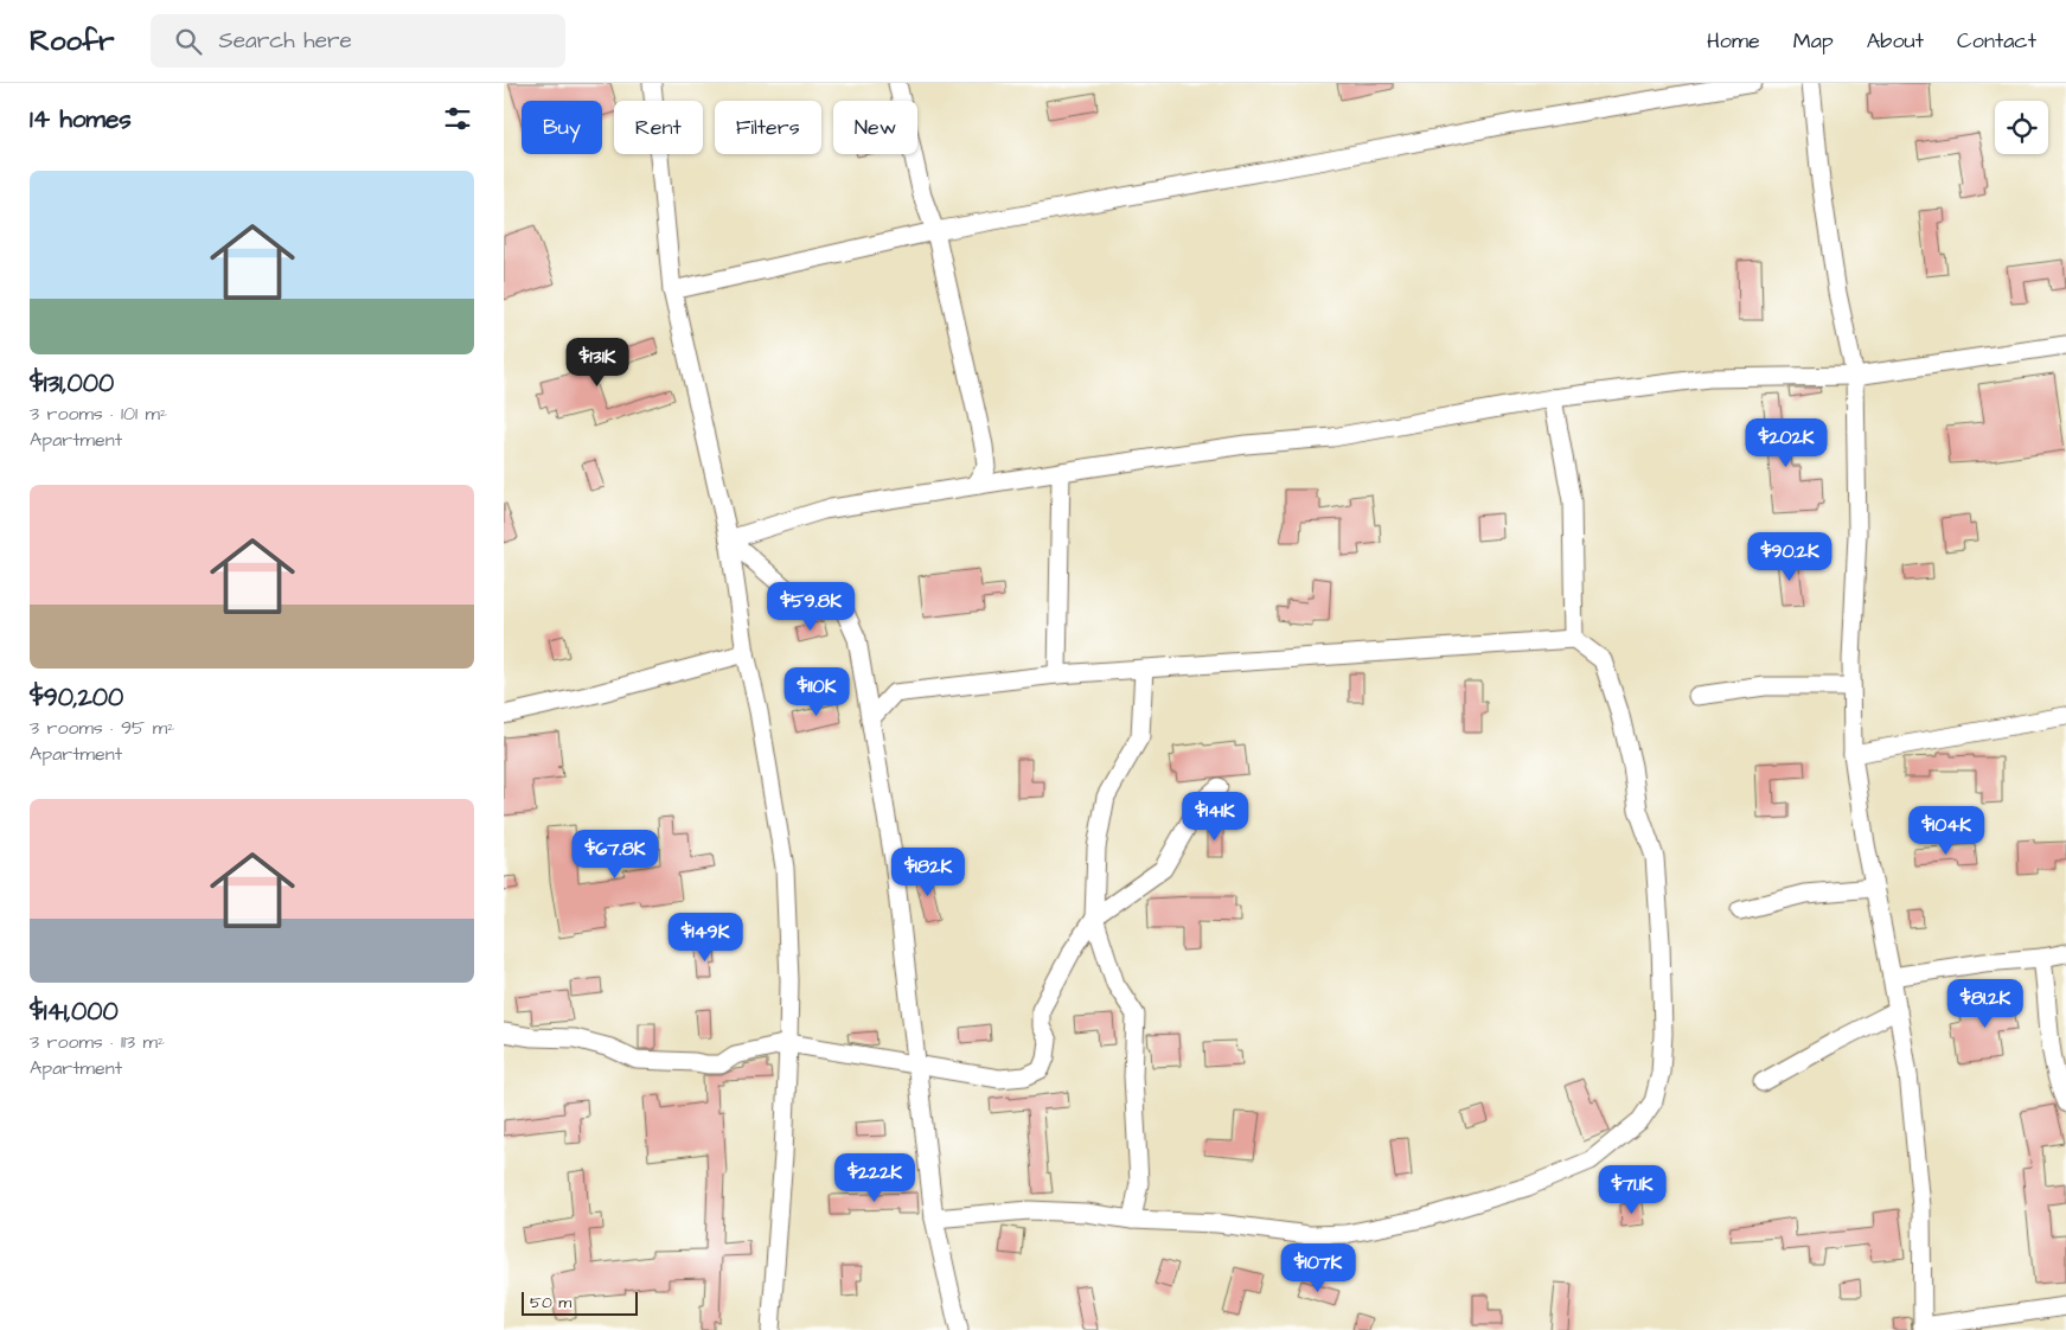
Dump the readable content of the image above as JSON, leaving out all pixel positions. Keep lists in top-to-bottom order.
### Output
{
  "scale_bar": "50 m",
  "page": {
    "header": "Roofr",
    "search": "Search here",
    "nav": [
      "Home",
      "Map",
      "About",
      "Contact"
    ],
    "heading": "14 homes",
    "chip": [
      "Buy",
      "Rent",
      "Filters",
      "New"
    ],
    "list": [
      {
        "name": "$131,000",
        "note": "3 rooms · 101 m² · Apartment"
      },
      {
        "name": "$90,200",
        "note": "3 rooms · 95 m² · Apartment"
      },
      {
        "name": "$141,000",
        "note": "3 rooms · 113 m² · Apartment"
      }
    ],
    "price": [
      "$131K",
      "$202K",
      "$90.2K",
      "$59.8K",
      "$110K",
      "$141K",
      "$104K",
      "$67.8K",
      "$182K",
      "$149K",
      "$81.2K",
      "$222K",
      "$71.1K",
      "$107K"
    ],
    "scale": "50 m"
  }
}
